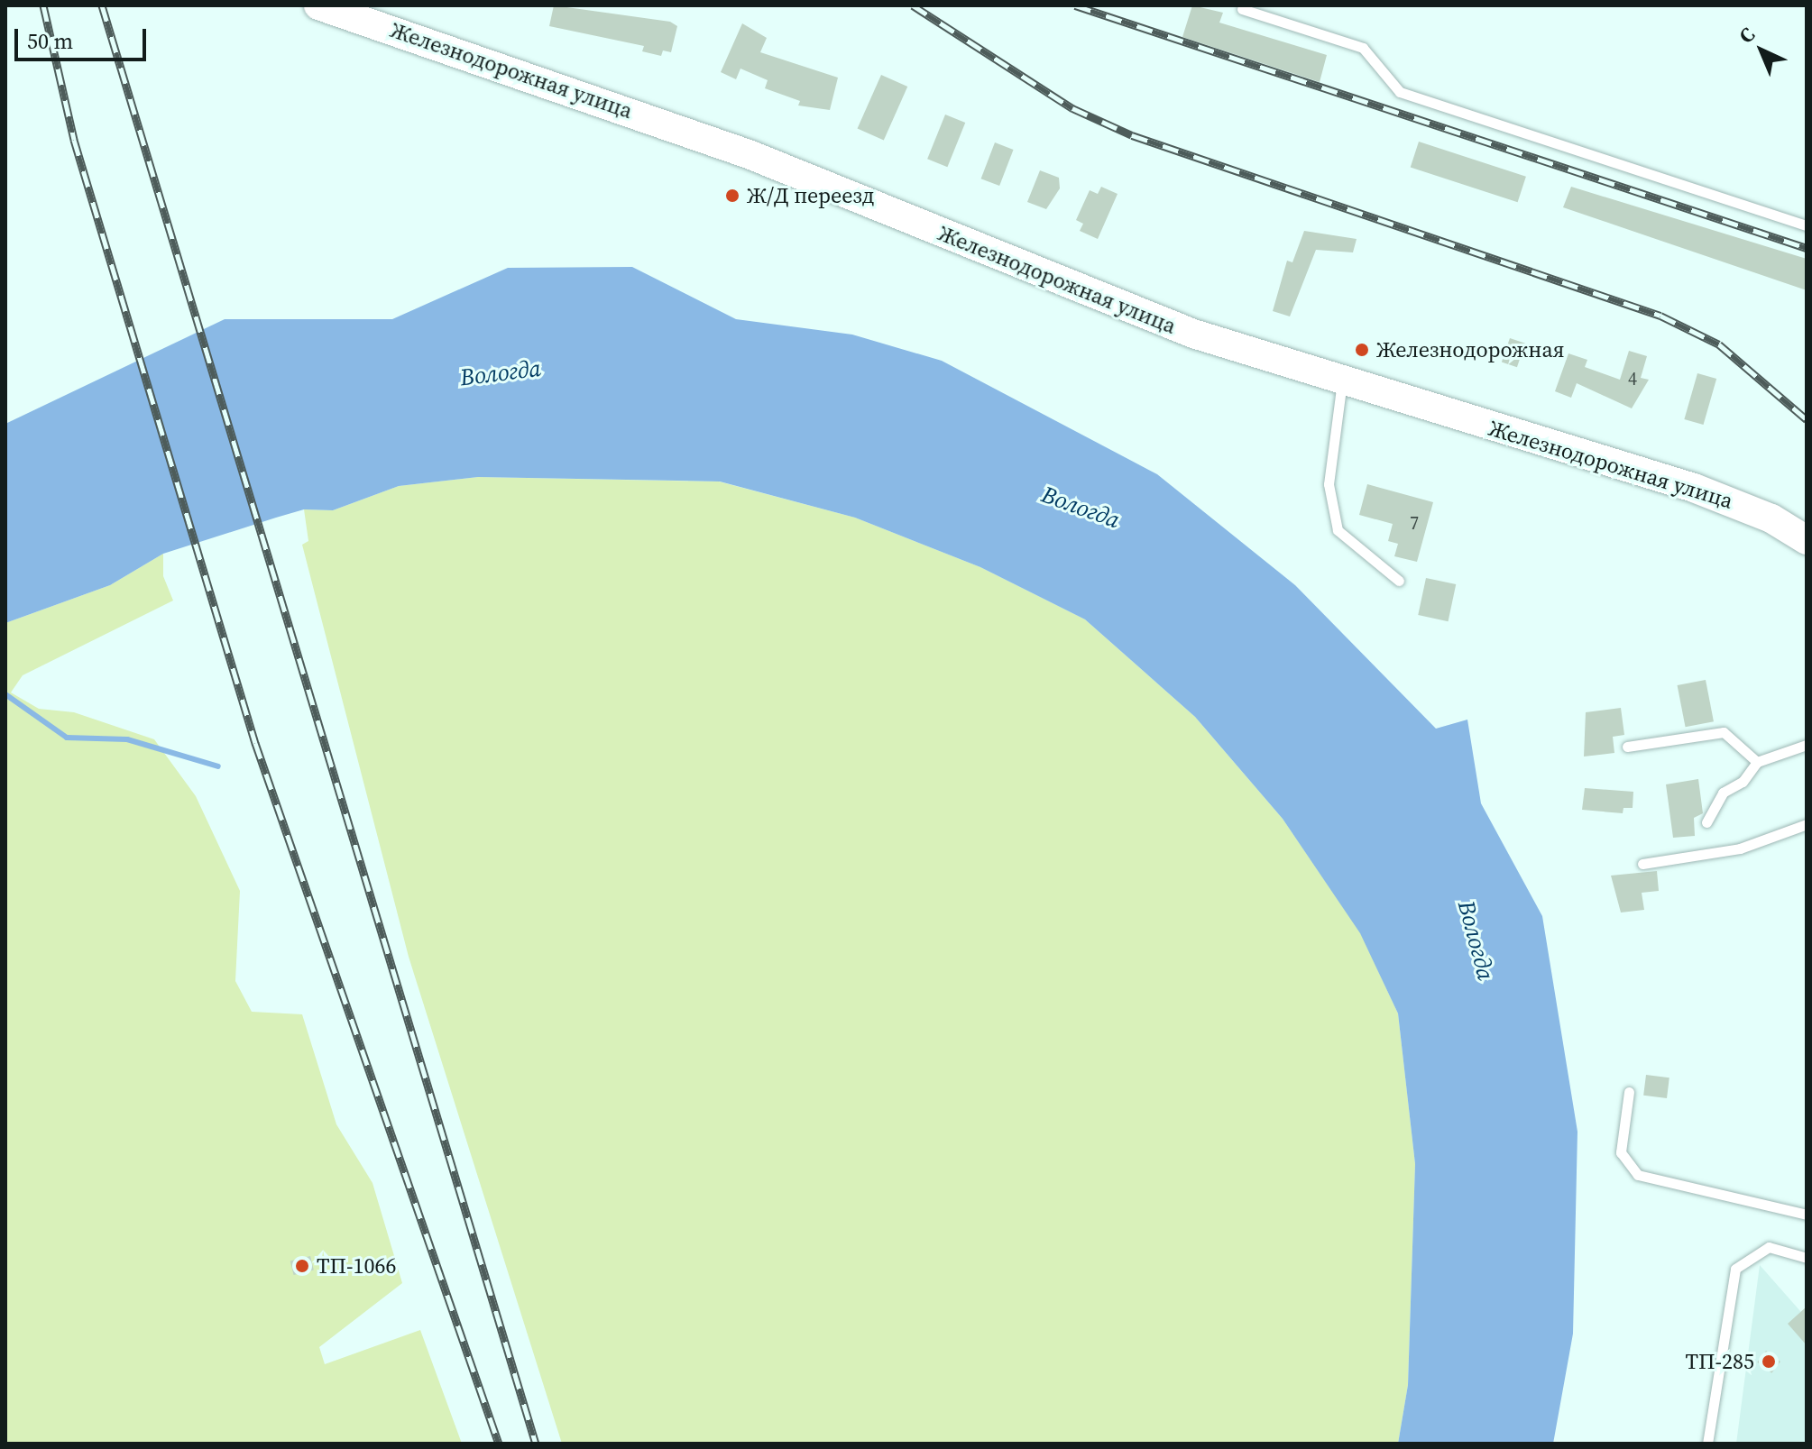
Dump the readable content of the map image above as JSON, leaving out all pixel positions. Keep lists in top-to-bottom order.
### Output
{
  "streets": {
    "main road": ["Железнодорожная улица"]
  },
  "water": ["Вологда"],
  "places": [
    "Ж/Д переезд",
    "Железнодорожная",
    "ТП-1066",
    "ТП-285"
  ],
  "house_numbers": ["4", "7"],
  "scale_bar": "50 m",
  "north": "top left"
}
